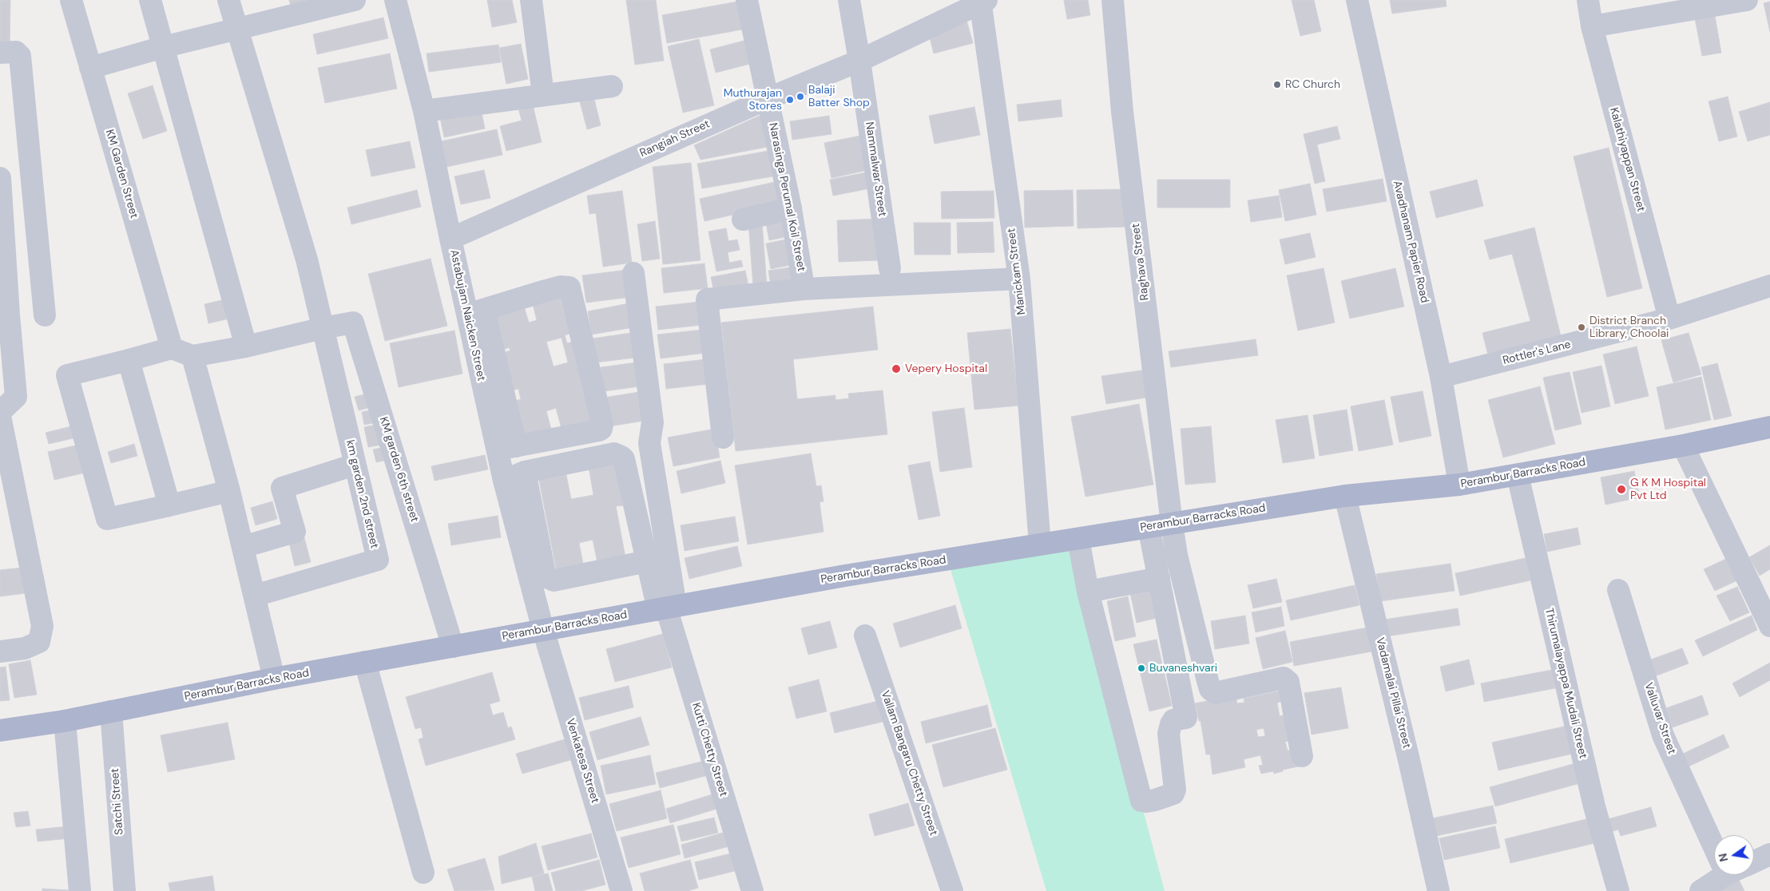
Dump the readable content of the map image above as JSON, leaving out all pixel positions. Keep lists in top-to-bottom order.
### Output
{
  "streets": {
    "main road": ["Perambur Barracks Road"],
    "street": [
      "Rangiah Street",
      "Kalathiyappan Street",
      "Nammalwar Street",
      "KM Garden Street",
      "Narasinga Perumal Koil Street",
      "Avadhanam Papier Road",
      "Raghava Street",
      "Manickam Street",
      "Astabujam Naicken Street",
      "Rottler's Lane",
      "KM garden 6th street",
      "km garden 2nd street",
      "Thirumalayappa Mudali Street",
      "Vadamalai Pillai Street",
      "Valluvar Street",
      "Kutti Chetty Street",
      "Venkatesa Street",
      "Vallam Bangaru Chetty Street",
      "Satchi Street"
    ]
  },
  "crossings": [
    ["Rangiah Street", "Nammalwar Street"],
    ["Rangiah Street", "Narasinga Perumal Koil Street"],
    ["Rangiah Street", "Manickam Street"],
    ["Rangiah Street", "Astabujam Naicken Street"],
    ["Kalathiyappan Street", "Rottler's Lane"],
    ["Avadhanam Papier Road", "Rottler's Lane"],
    ["Avadhanam Papier Road", "Perambur Barracks Road"],
    ["Raghava Street", "Perambur Barracks Road"],
    ["Manickam Street", "Perambur Barracks Road"],
    ["Astabujam Naicken Street", "Perambur Barracks Road"],
    ["Astabujam Naicken Street", "Venkatesa Street"],
    ["KM garden 6th street", "Perambur Barracks Road"],
    ["KM garden 6th street", "km garden 2nd street"],
    ["Perambur Barracks Road", "Thirumalayappa Mudali Street"],
    ["Perambur Barracks Road", "Vadamalai Pillai Street"],
    ["Perambur Barracks Road", "Kutti Chetty Street"],
    ["Perambur Barracks Road", "Venkatesa Street"],
    ["Perambur Barracks Road", "Satchi Street"]
  ],
  "places": [
    "RC Church",
    "Balaji Batter Shop",
    "Muthurajan Stores",
    "District Branch Library, Choolai",
    "Vepery Hospital",
    "G K M Hospital Pvt Ltd",
    "Buvaneshvari"
  ],
  "north": "left"
}
